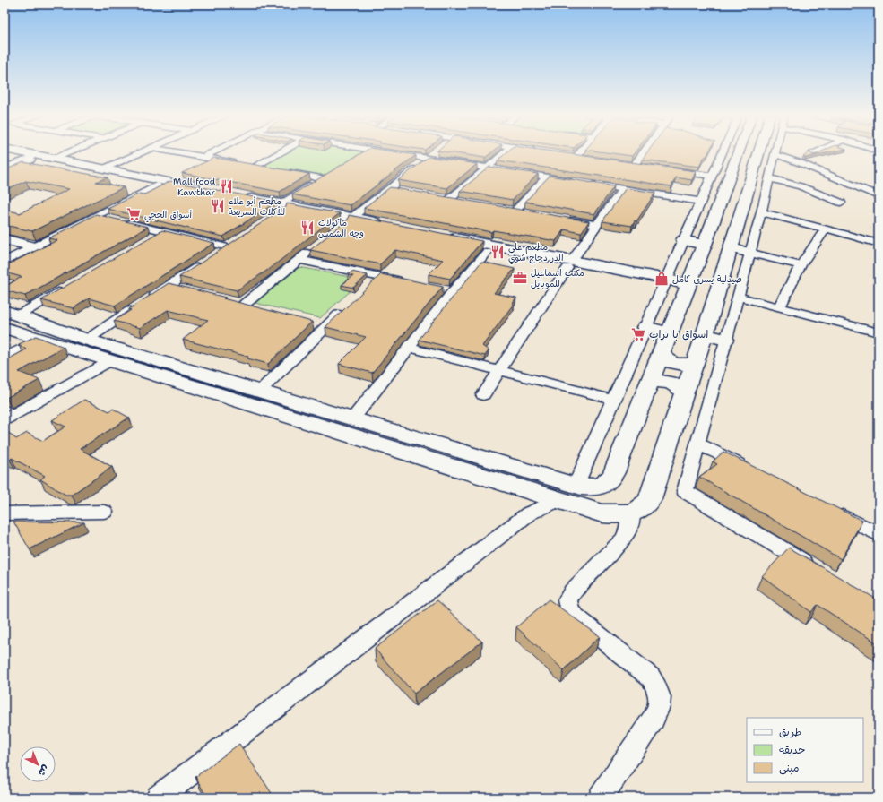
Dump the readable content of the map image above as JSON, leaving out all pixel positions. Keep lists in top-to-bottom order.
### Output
{
  "places": {
    "restaurant": [
      "Mall food Kawthar",
      "مطعم أبو علاء للأكلات السريعة",
      "مأكولات وجه الشمس",
      "مطعم علي الدر دجاج شوي"
    ],
    "supermarket": ["أسواق الحچي", "اسواق با تراب"],
    "office": ["مكنب اسماعيل للموبايل"],
    "shop": ["صيدلية يسرى كامل"]
  },
  "legend": ["طريق", "حديقة", "مبنى"],
  "north": "bottom right"
}
